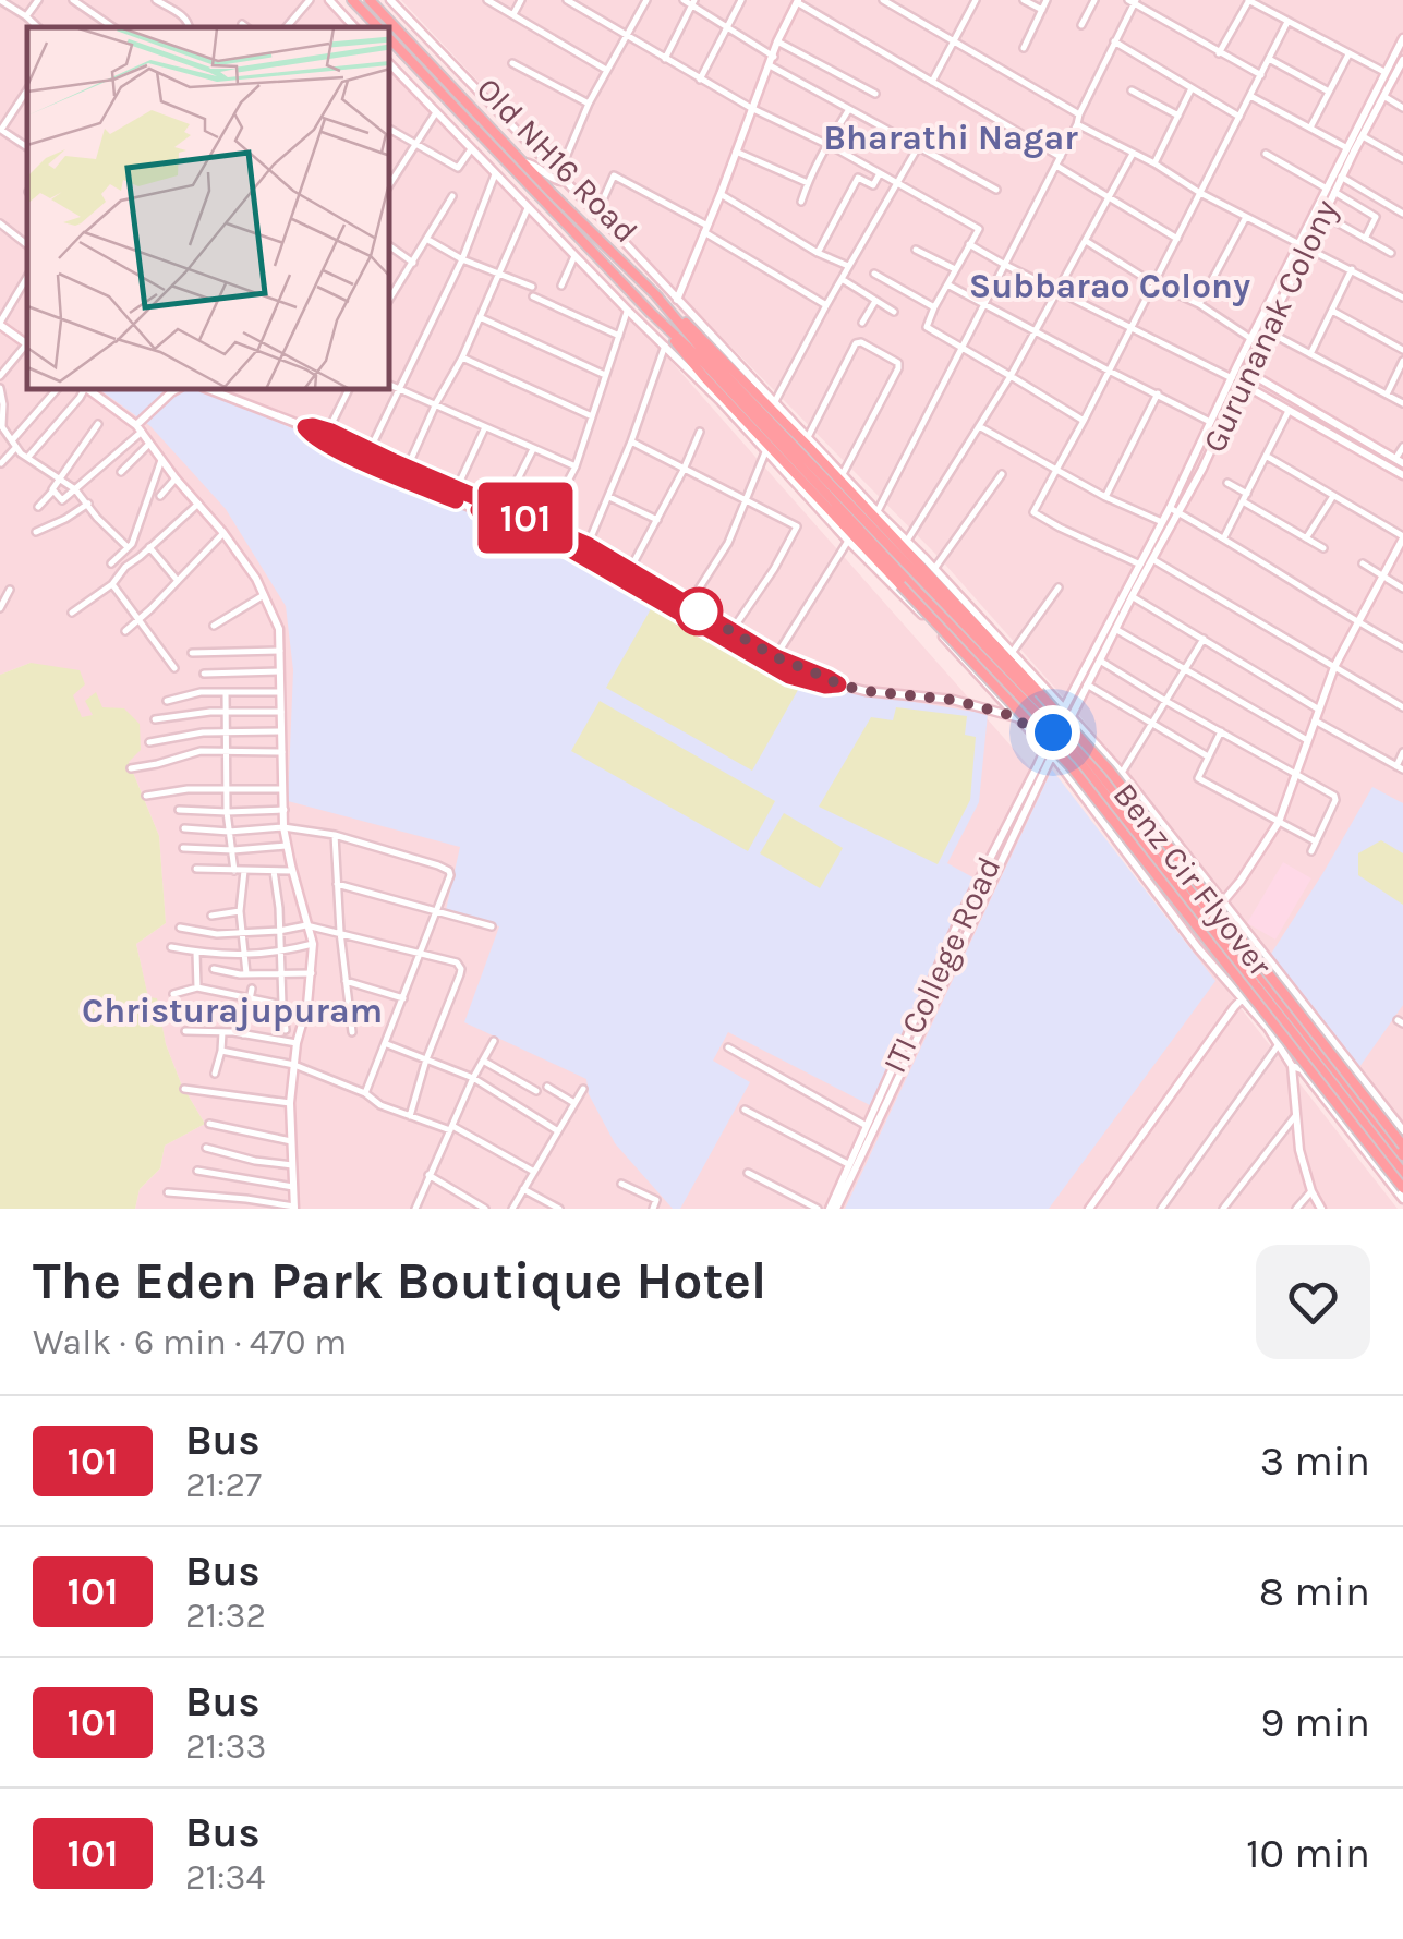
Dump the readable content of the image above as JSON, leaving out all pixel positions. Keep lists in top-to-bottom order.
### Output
{
  "streets": {
    "main road": ["Old NH16 Road", "Benz Cir Flyover"],
    "street": ["Gurunanak Colony", "ITI College Road"]
  },
  "crossings": [
    ["Old NH16 Road", "Benz Cir Flyover"]
  ],
  "districts": ["Bharathi Nagar", "Subbarao Colony", "Christurajupuram"],
  "lines": ["bus line 101"],
  "page": {
    "on_map": "101",
    "heading": ["The Eden Park Boutique Hotel", "Walk · 6 min · 470 m"],
    "list": [
      {
        "mark": "101",
        "name": "Bus",
        "note": "21:27",
        "value": "3 min"
      },
      {
        "mark": "101",
        "name": "Bus",
        "note": "21:32",
        "value": "8 min"
      },
      {
        "mark": "101",
        "name": "Bus",
        "note": "21:33",
        "value": "9 min"
      },
      {
        "mark": "101",
        "name": "Bus",
        "note": "21:34",
        "value": "10 min"
      }
    ]
  }
}
